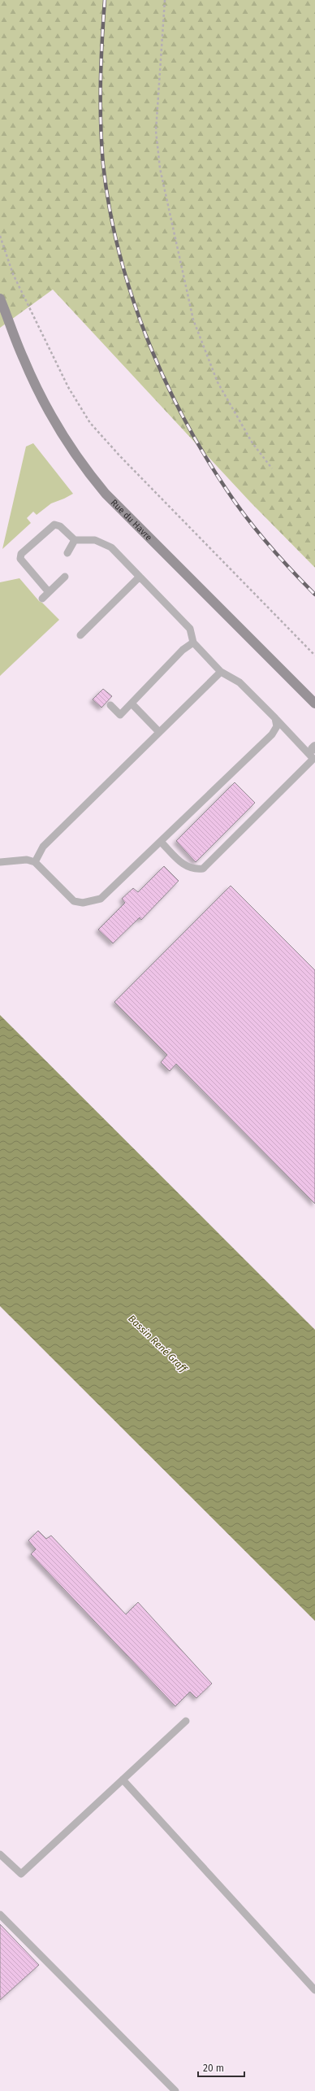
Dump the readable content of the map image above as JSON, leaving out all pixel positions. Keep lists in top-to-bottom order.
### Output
{
  "streets": {
    "main road": ["Rue du Havre"]
  },
  "water": ["Bassin René Graff"],
  "scale_bar": "20 m"
}
